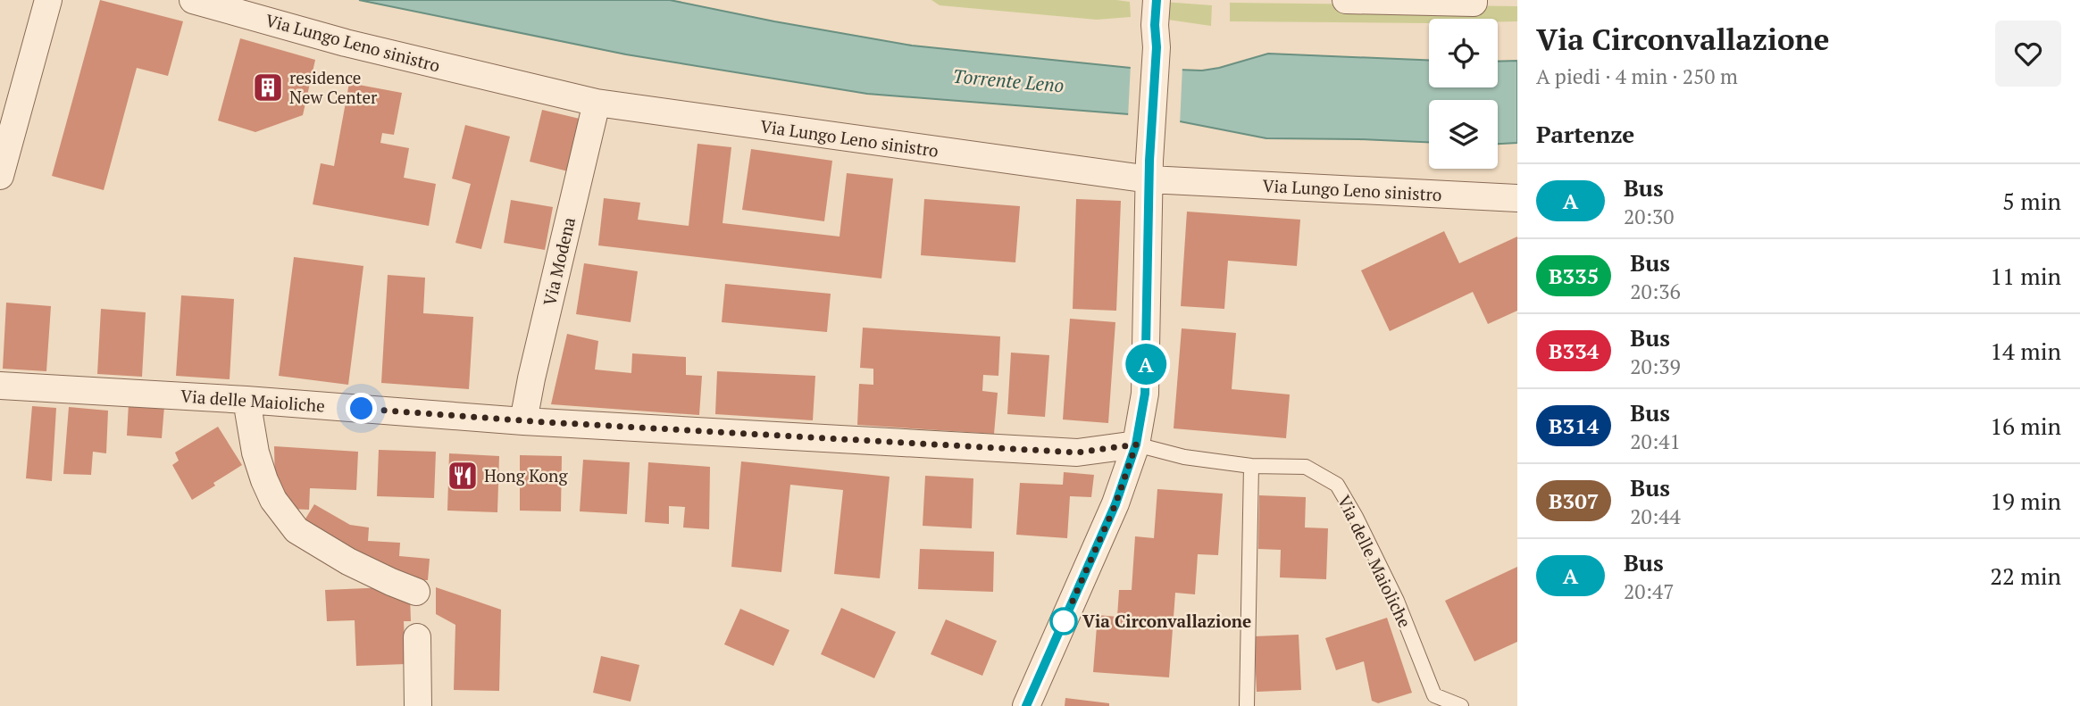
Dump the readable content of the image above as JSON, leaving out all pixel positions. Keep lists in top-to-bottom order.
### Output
{
  "streets": {
    "street": ["Via Lungo Leno sinistro", "Via Modena", "Via delle Maioliche"]
  },
  "crossings": [
    ["Via Lungo Leno sinistro", "Via Modena"],
    ["Via Modena", "Via delle Maioliche"]
  ],
  "water": ["Torrente Leno"],
  "places": {
    "building": ["residence New Center"],
    "restaurant": ["Hong Kong"],
    "other": ["Via Circonvallazione"]
  },
  "lines": ["bus line A"],
  "page": {
    "on_map": "A",
    "heading": [
      ["Via Circonvallazione", "A piedi · 4 min · 250 m"],
      "Partenze"
    ],
    "list": [
      {
        "mark": "A",
        "name": "Bus",
        "note": "20:30",
        "value": "5 min"
      },
      {
        "mark": "B335",
        "name": "Bus",
        "note": "20:36",
        "value": "11 min"
      },
      {
        "mark": "B334",
        "name": "Bus",
        "note": "20:39",
        "value": "14 min"
      },
      {
        "mark": "B314",
        "name": "Bus",
        "note": "20:41",
        "value": "16 min"
      },
      {
        "mark": "B307",
        "name": "Bus",
        "note": "20:44",
        "value": "19 min"
      },
      {
        "mark": "A",
        "name": "Bus",
        "note": "20:47",
        "value": "22 min"
      }
    ]
  }
}
